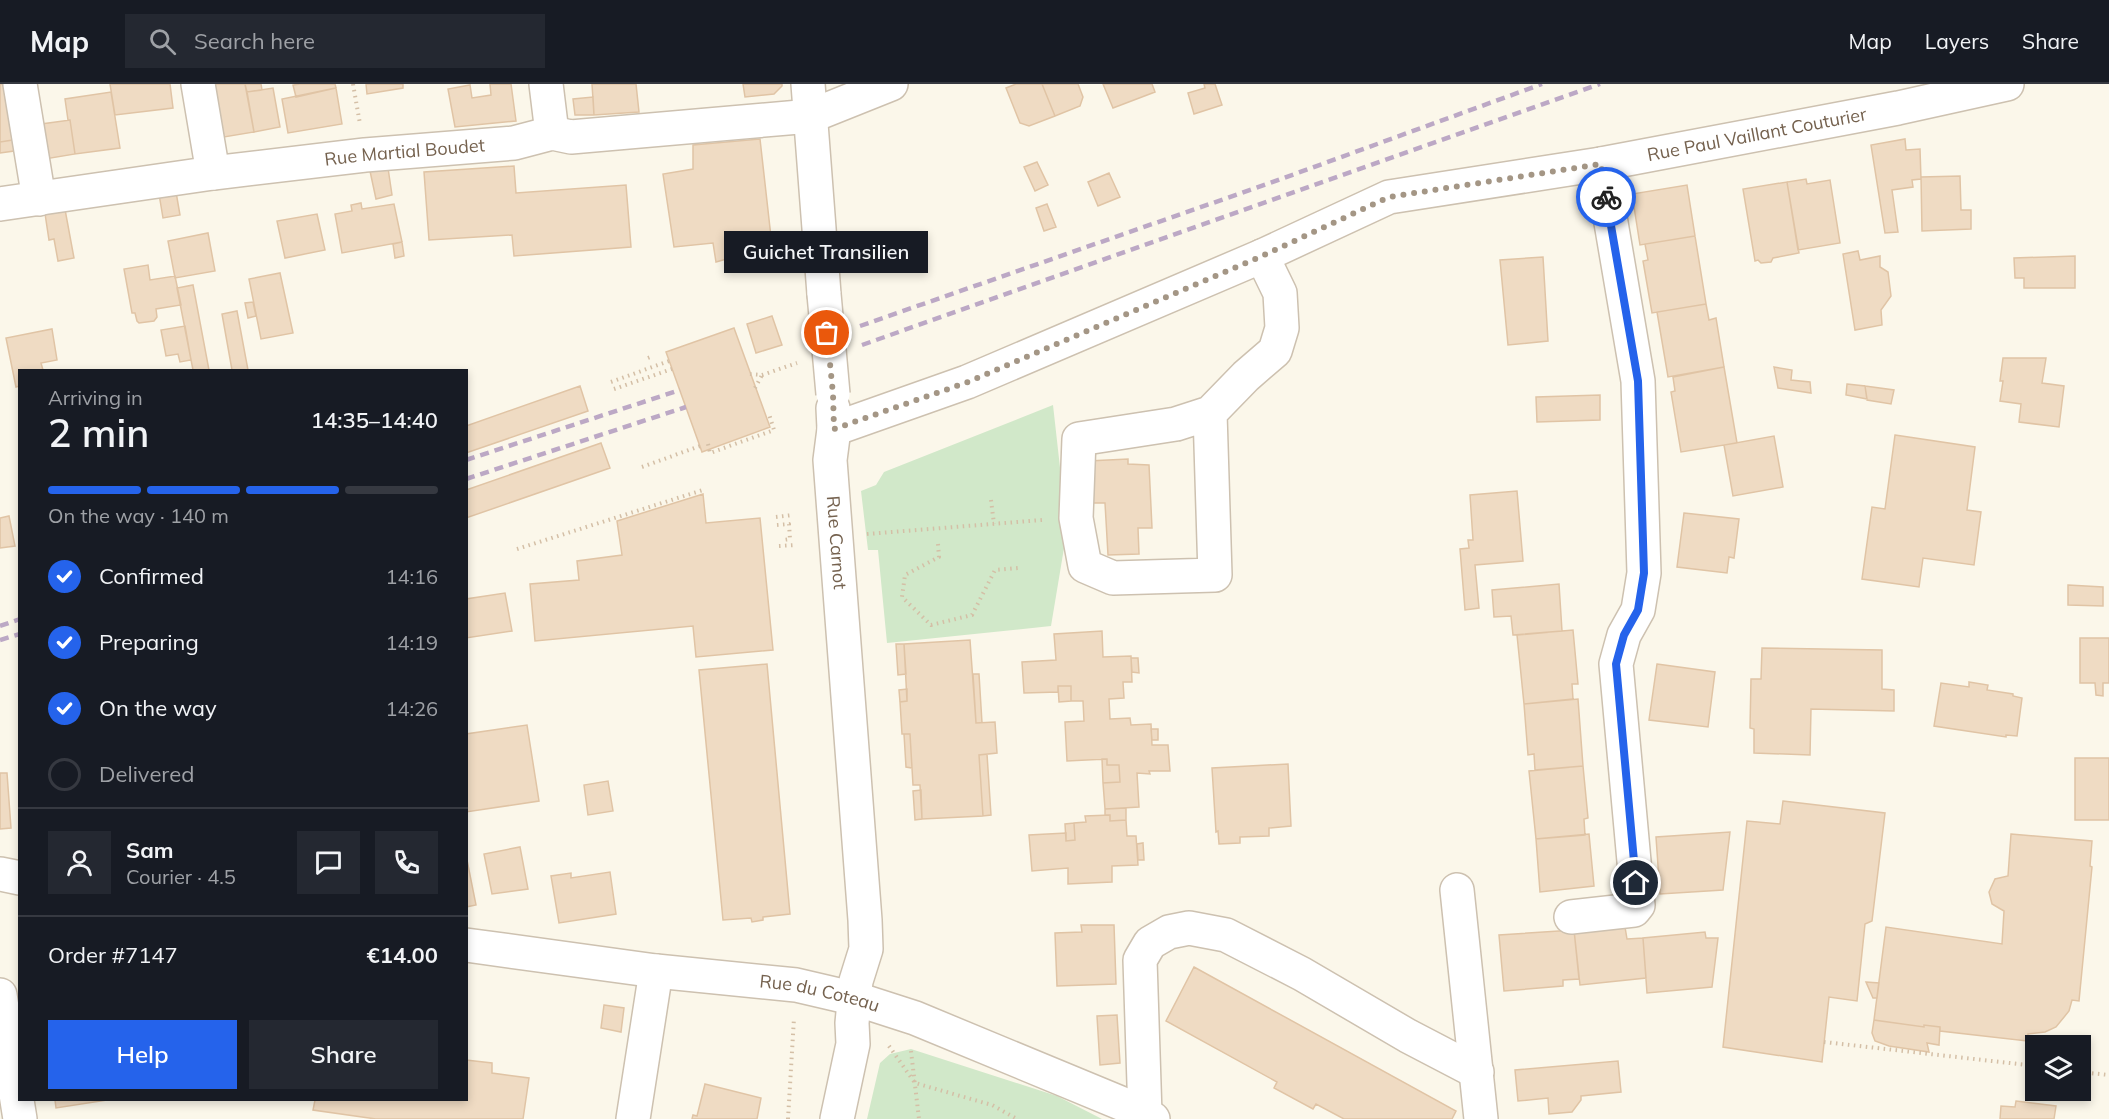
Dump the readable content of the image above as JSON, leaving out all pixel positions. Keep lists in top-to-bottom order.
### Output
{
  "streets": {
    "street": [
      "Rue Paul Vaillant Couturier",
      "Rue Martial Boudet",
      "Rue Carnot",
      "Rue du Coteau"
    ]
  },
  "crossings": [
    ["Rue Paul Vaillant Couturier", "Rue Carnot"],
    ["Rue Martial Boudet", "Rue Carnot"],
    ["Rue Carnot", "Rue du Coteau"]
  ],
  "places": ["Guichet Transilien"],
  "page": {
    "header": "Map",
    "search": "Search here",
    "nav": ["Map", "Layers", "Share"],
    "bubble": "Guichet Transilien",
    "heading": ["2 min", "Arriving in", "14:35–14:40"],
    "panel": [
      "Sam",
      "Courier · 4.5",
      "Order #7147",
      "€14.00"
    ],
    "bar": "On the way · 140 m",
    "list": [
      ["Confirmed", "14:16"],
      ["Preparing", "14:19"],
      ["On the way", "14:26"],
      "Delivered"
    ],
    "buttons": ["Help", "Share"]
  }
}
